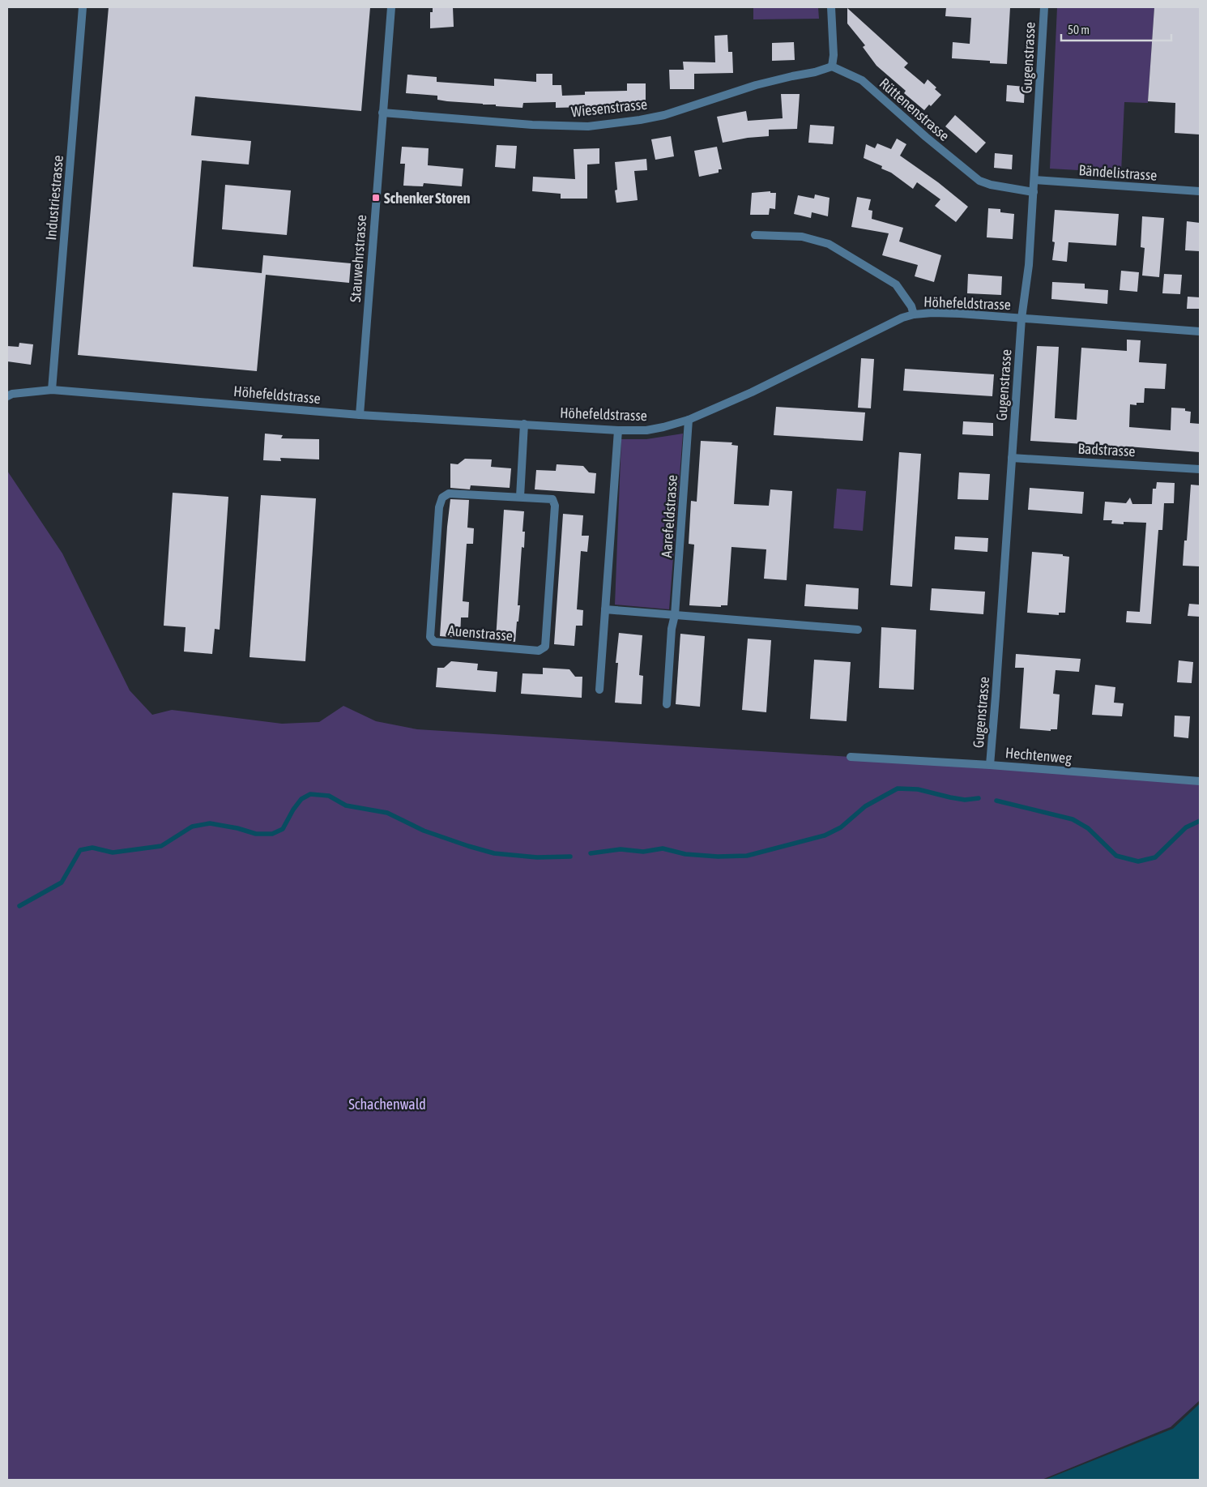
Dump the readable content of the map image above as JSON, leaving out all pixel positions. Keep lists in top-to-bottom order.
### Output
{
  "streets": {
    "street": [
      "Gugenstrasse",
      "Wiesenstrasse",
      "Rüttenenstrasse",
      "Bändelistrasse",
      "Industriestrasse",
      "Stauwehrstrasse",
      "Höhefeldstrasse",
      "Badstrasse",
      "Aarefeldstrasse",
      "Auenstrasse",
      "Hechtenweg"
    ]
  },
  "crossings": [
    ["Gugenstrasse", "Rüttenenstrasse"],
    ["Gugenstrasse", "Bändelistrasse"],
    ["Gugenstrasse", "Höhefeldstrasse"],
    ["Gugenstrasse", "Badstrasse"],
    ["Gugenstrasse", "Hechtenweg"],
    ["Wiesenstrasse", "Rüttenenstrasse"],
    ["Wiesenstrasse", "Stauwehrstrasse"],
    ["Industriestrasse", "Höhefeldstrasse"],
    ["Stauwehrstrasse", "Höhefeldstrasse"],
    ["Höhefeldstrasse", "Aarefeldstrasse"]
  ],
  "parks": ["Schachenwald"],
  "places": {
    "transit": ["Schenker Storen"]
  },
  "scale_bar": "50 m"
}
